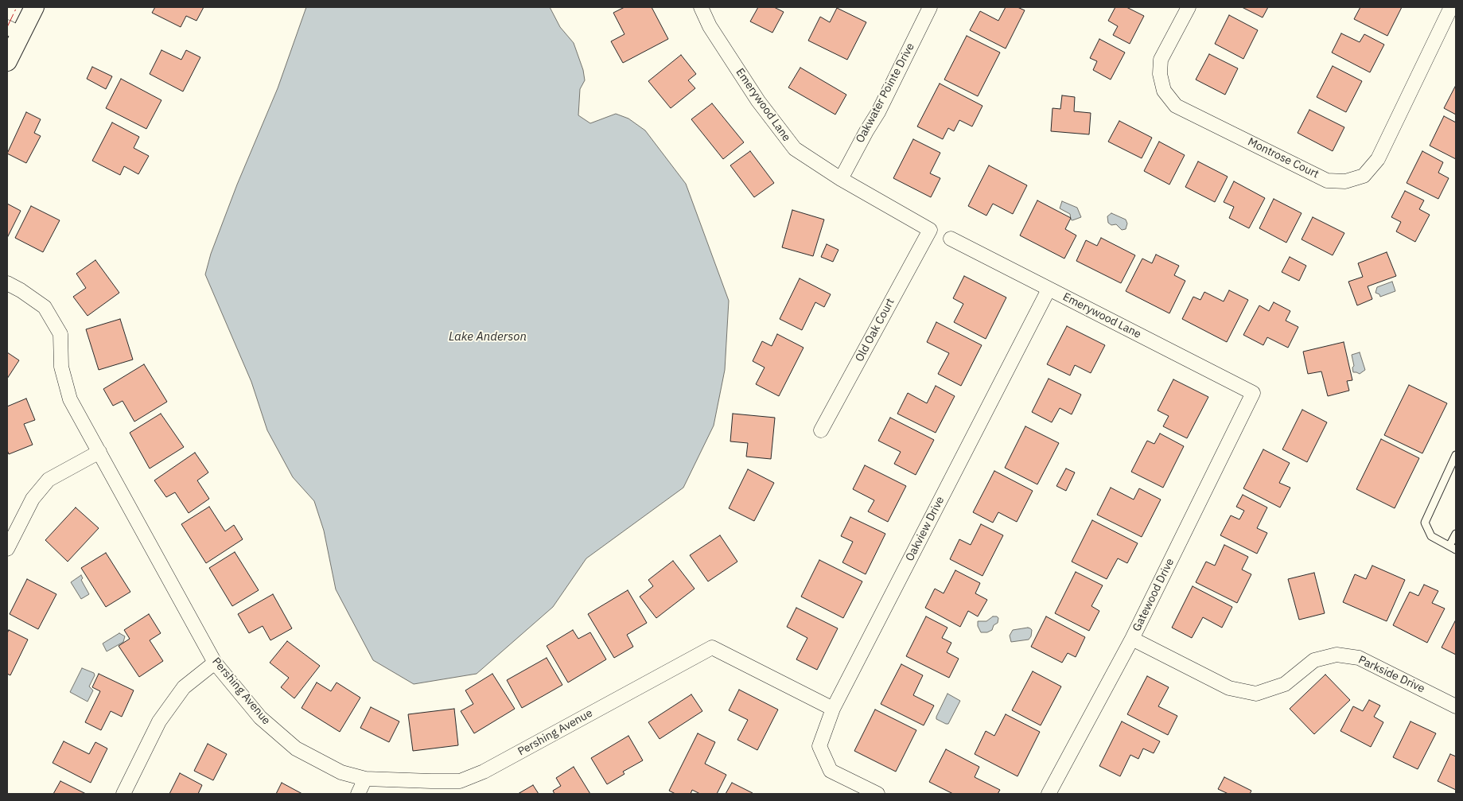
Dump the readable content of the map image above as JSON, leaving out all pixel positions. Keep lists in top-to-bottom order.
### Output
{
  "streets": {
    "street": [
      "Oakwater Pointe Drive",
      "Emerywood Lane",
      "Montrose Court",
      "Old Oak Court",
      "Oakview Drive",
      "Gatewood Drive",
      "Parkside Drive",
      "Pershing Avenue"
    ]
  },
  "crossings": [
    ["Oakwater Pointe Drive", "Emerywood Lane"],
    ["Emerywood Lane", "Old Oak Court"],
    ["Emerywood Lane", "Oakview Drive"],
    ["Emerywood Lane", "Gatewood Drive"],
    ["Oakview Drive", "Pershing Avenue"],
    ["Gatewood Drive", "Parkside Drive"]
  ],
  "water": ["Lake Anderson"]
}
